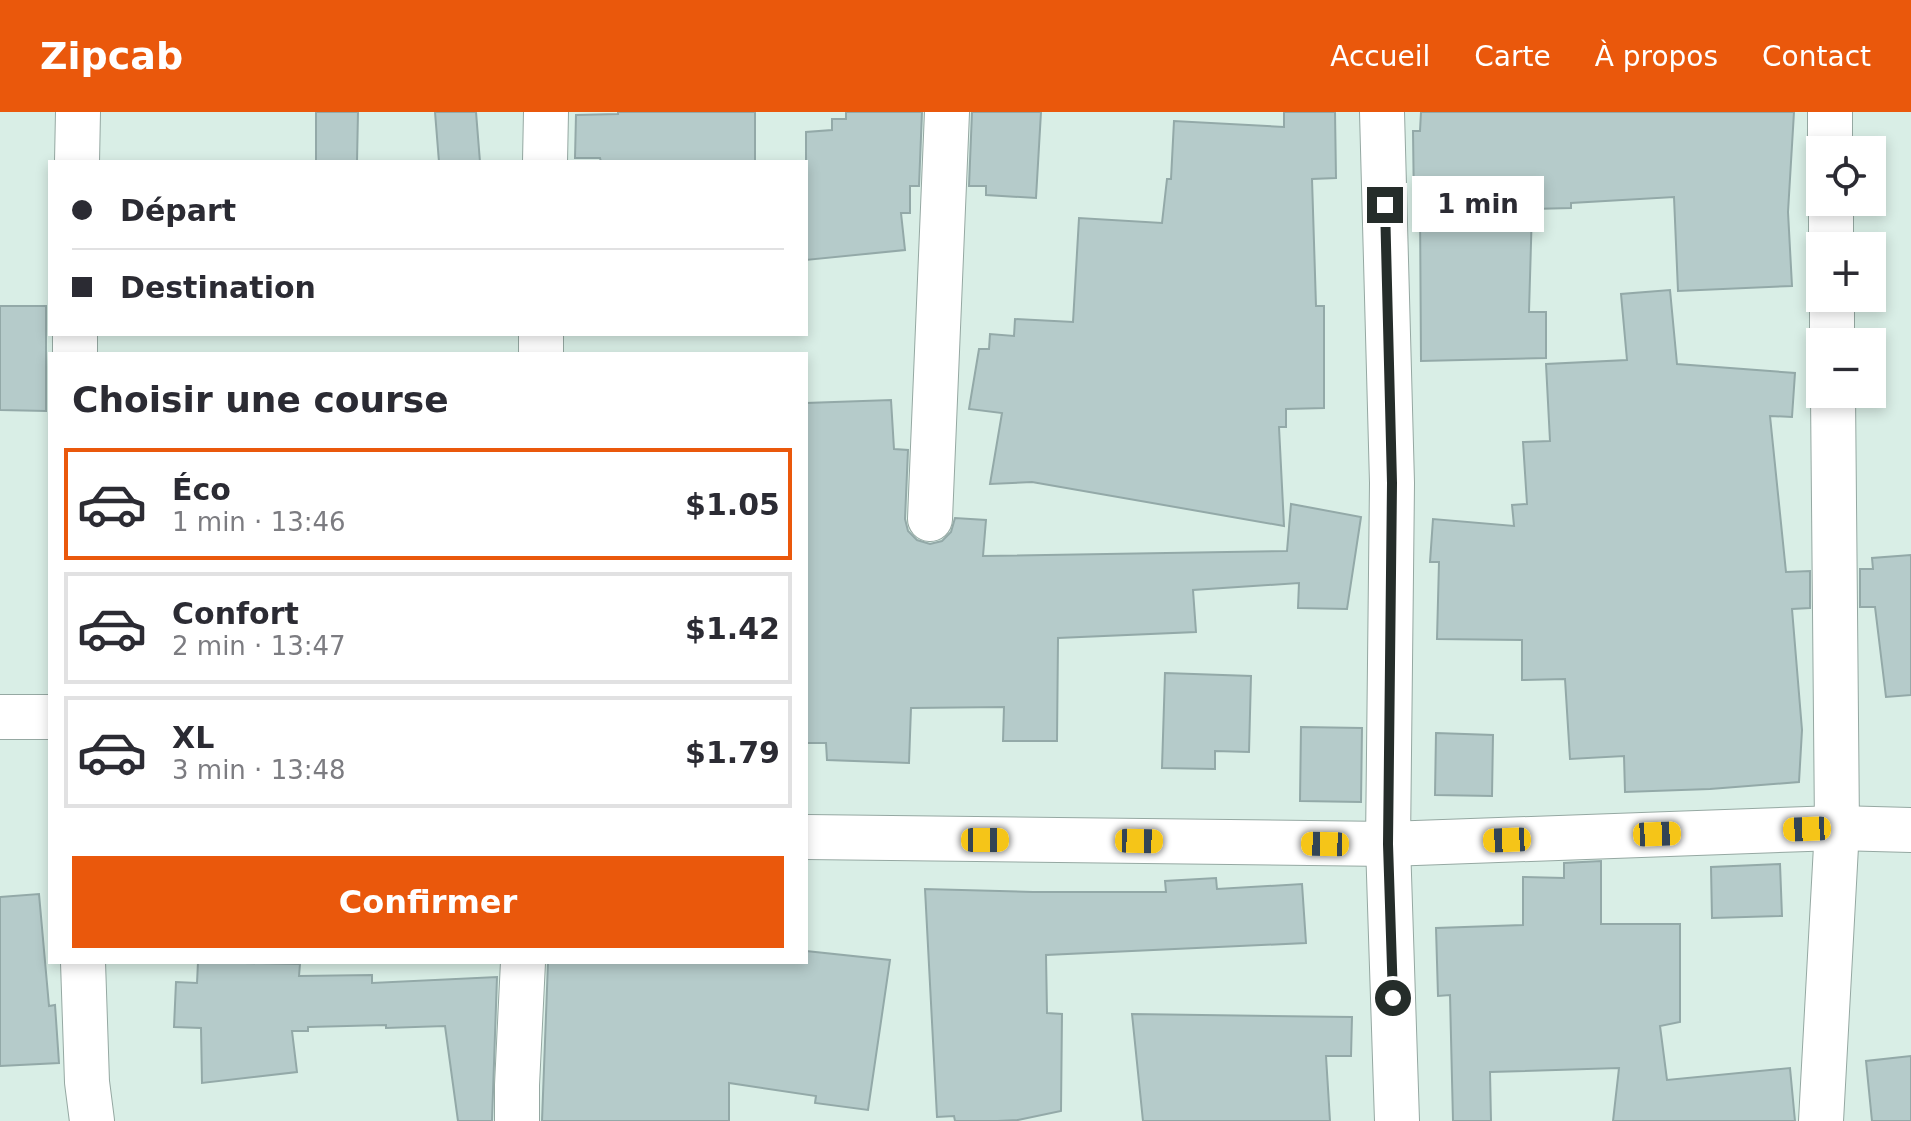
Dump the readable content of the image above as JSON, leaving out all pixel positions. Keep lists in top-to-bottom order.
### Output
{
  "page": {
    "header": "Zipcab",
    "nav": [
      "Accueil",
      "Carte",
      "À propos",
      "Contact"
    ],
    "map_buttons": ["+", "−"],
    "banner": ["Départ", "Destination"],
    "bubble": "1 min",
    "heading": "Choisir une course",
    "list": [
      {
        "name": "Éco",
        "note": "1 min · 13:46",
        "value": "$1.05"
      },
      {
        "name": "Confort",
        "note": "2 min · 13:47",
        "value": "$1.42"
      },
      {
        "name": "XL",
        "note": "3 min · 13:48",
        "value": "$1.79"
      }
    ],
    "buttons": "Confirmer"
  }
}
